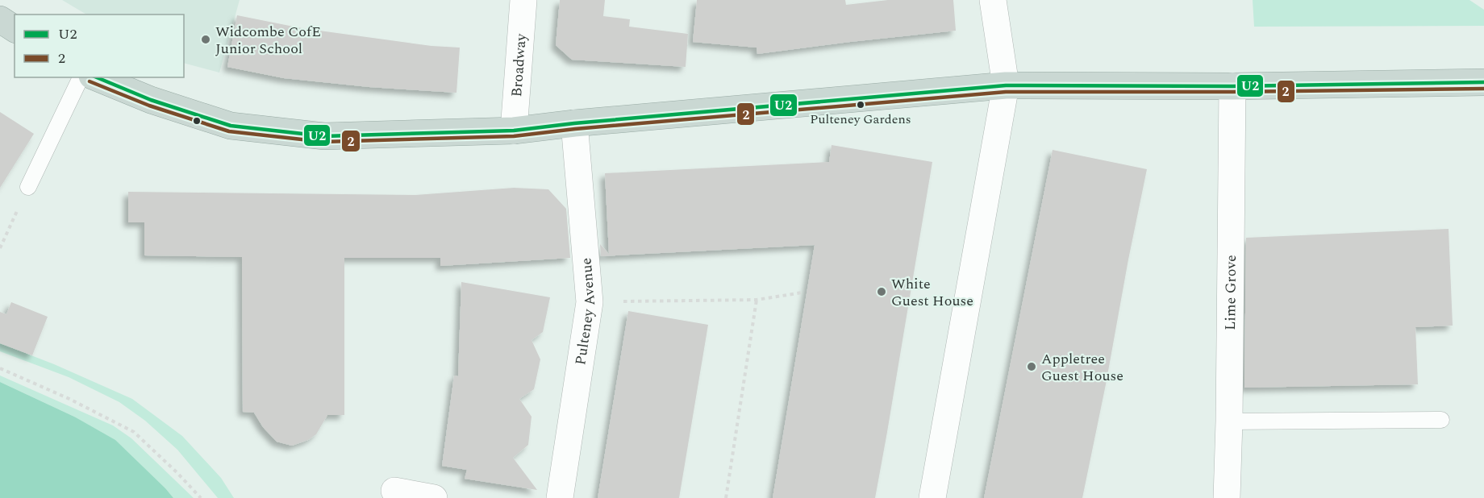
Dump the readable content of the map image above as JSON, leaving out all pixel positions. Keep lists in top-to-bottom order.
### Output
{
  "streets": {
    "street": ["Broadway", "Lime Grove", "Pulteney Avenue"]
  },
  "places": [
    "Widcombe CofE Junior School",
    "Pulteney Gardens",
    "White Guest House",
    "Appletree Guest House"
  ],
  "lines": ["transit line U2", "transit line 2"],
  "legend": ["U2", "2"]
}
